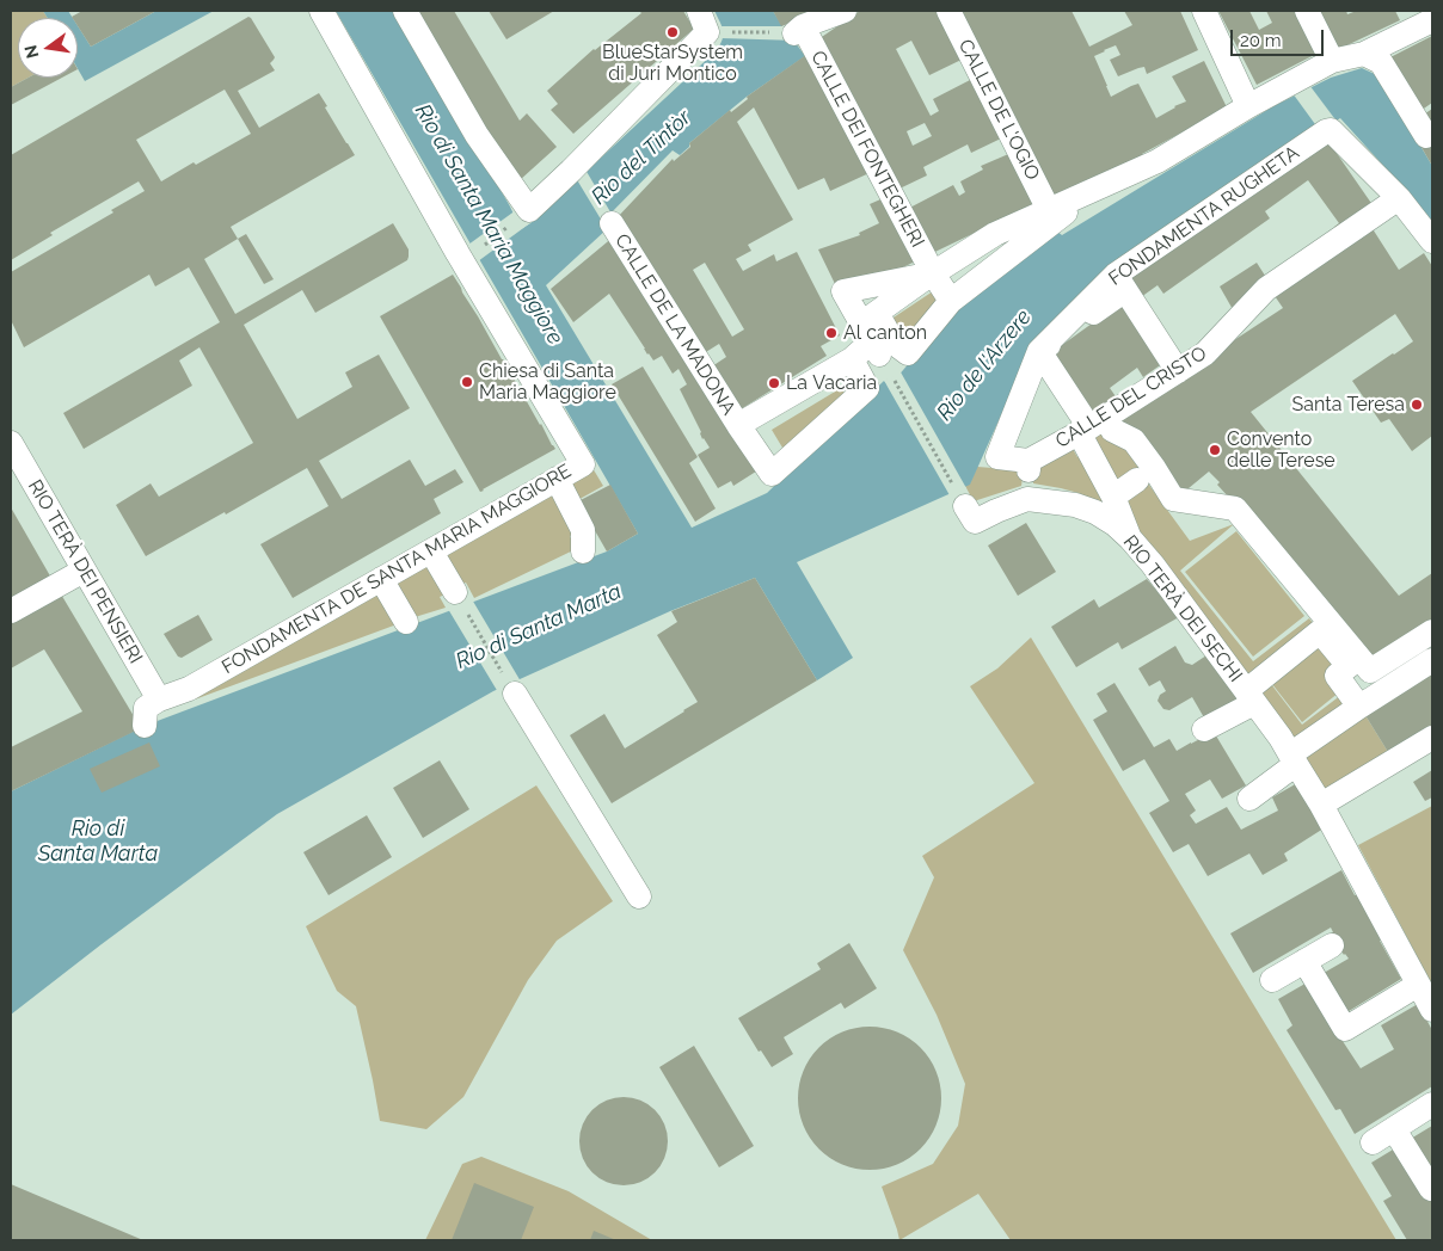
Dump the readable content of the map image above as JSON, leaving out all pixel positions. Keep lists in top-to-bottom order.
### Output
{
  "streets": {
    "street": [
      "CALLE DE L'OGIO",
      "CALLE DEI FONTEGHERI",
      "FONDAMENTA RUGHETA",
      "CALLE DE LA MADONA",
      "CALLE DEL CRISTO",
      "FONDAMENTA DE SANTA MARIA MAGGIORE",
      "RIO TERÀ DEI PENSIERI",
      "RIO TERÀ DEI SECHI"
    ]
  },
  "crossings": [
    ["FONDAMENTA RUGHETA", "CALLE DEL CRISTO"],
    ["FONDAMENTA RUGHETA", "RIO TERÀ DEI SECHI"],
    ["CALLE DEL CRISTO", "RIO TERÀ DEI SECHI"],
    ["FONDAMENTA DE SANTA MARIA MAGGIORE", "RIO TERÀ DEI PENSIERI"]
  ],
  "water": [
    "Rio del Tintòr",
    "Rio di Santa Maria Maggiore",
    "Rio de l'Arzere",
    "Rio di Santa Marta"
  ],
  "places": [
    "BlueStarSystem di Juri Montico",
    "Al canton",
    "Chiesa di Santa Maria Maggiore",
    "La Vacaria",
    "Santa Teresa",
    "Convento delle Terese"
  ],
  "scale_bar": "20 m",
  "north": "left"
}
